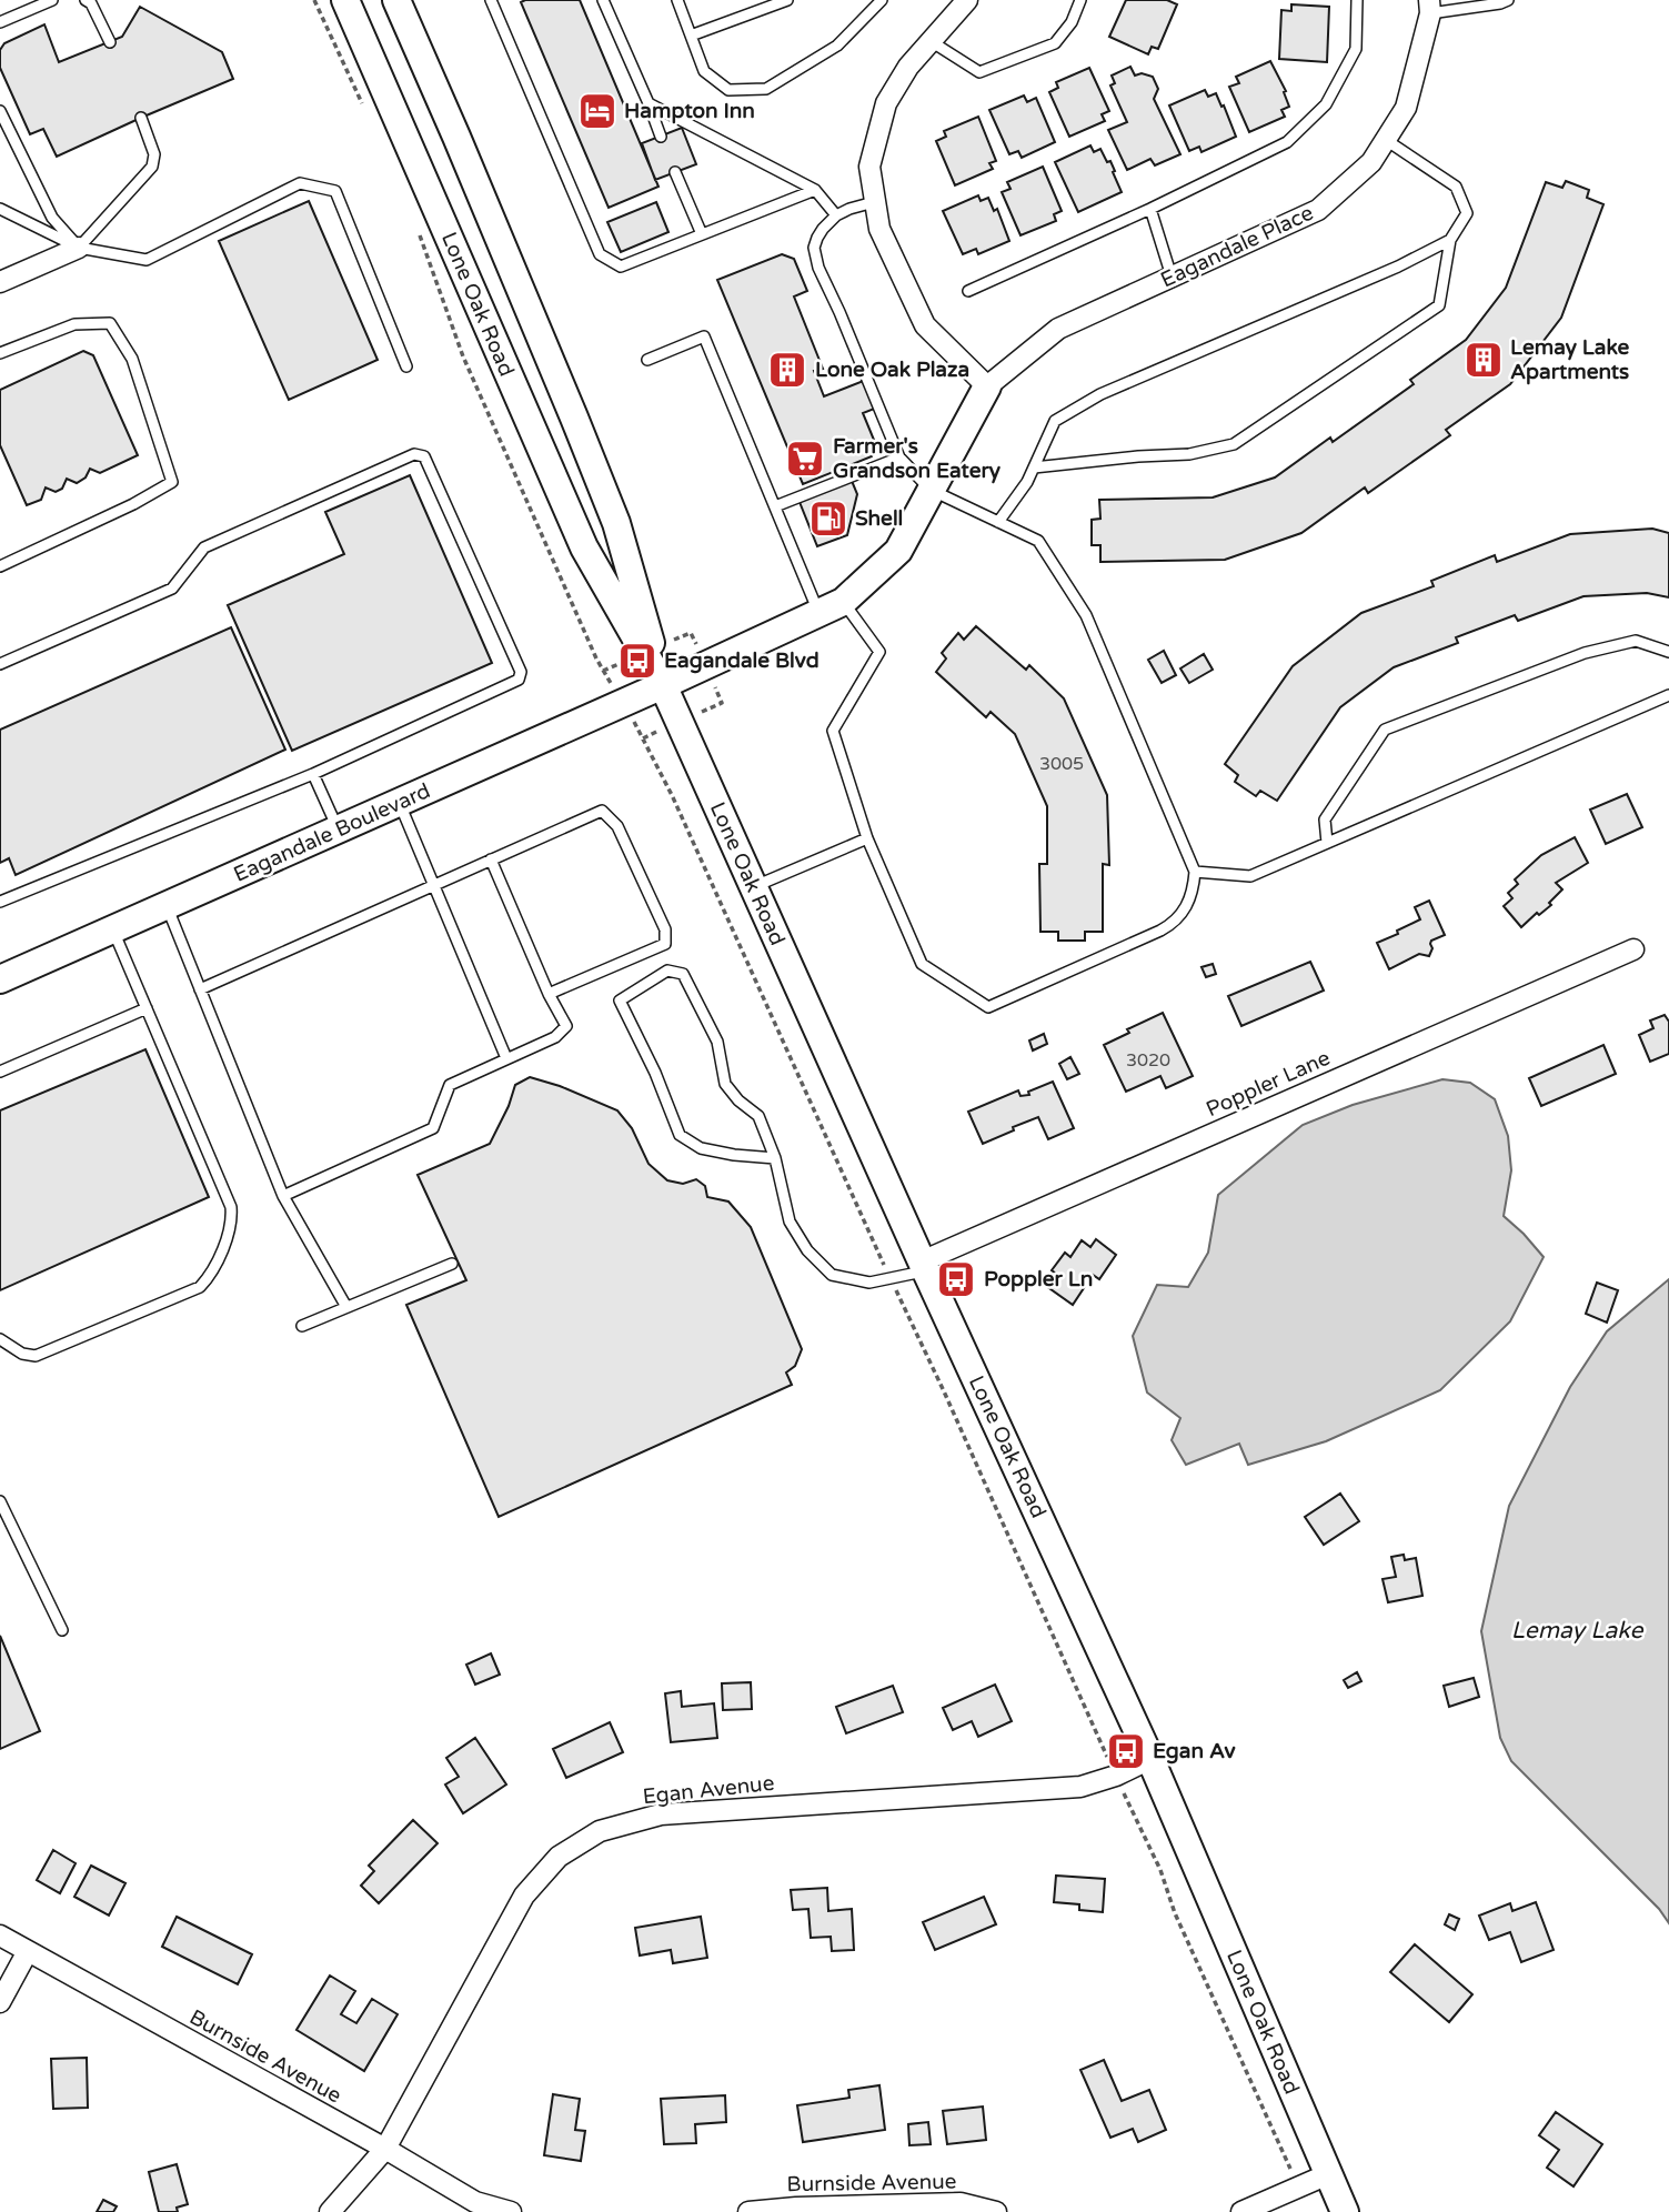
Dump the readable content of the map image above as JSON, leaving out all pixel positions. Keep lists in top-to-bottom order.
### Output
{
  "streets": {
    "main road": ["Eagandale Place", "Lone Oak Road", "Eagandale Boulevard"],
    "street": ["Poppler Lane", "Egan Avenue", "Burnside Avenue"]
  },
  "crossings": [
    ["Eagandale Place", "Lone Oak Road"],
    ["Eagandale Place", "Eagandale Boulevard"],
    ["Lone Oak Road", "Eagandale Boulevard"],
    ["Lone Oak Road", "Poppler Lane"],
    ["Lone Oak Road", "Egan Avenue"],
    ["Egan Avenue", "Burnside Avenue"]
  ],
  "water": ["Lemay Lake"],
  "places": {
    "hotel": ["Hampton Inn"],
    "building": ["Lemay Lake Apartments", "Lone Oak Plaza"],
    "supermarket": ["Farmer's Grandson Eatery"],
    "fuel station": ["Shell"],
    "bus stop": ["Eagandale Blvd", "Poppler Ln", "Egan Av"]
  },
  "house_numbers": ["3005", "3020"]
}
